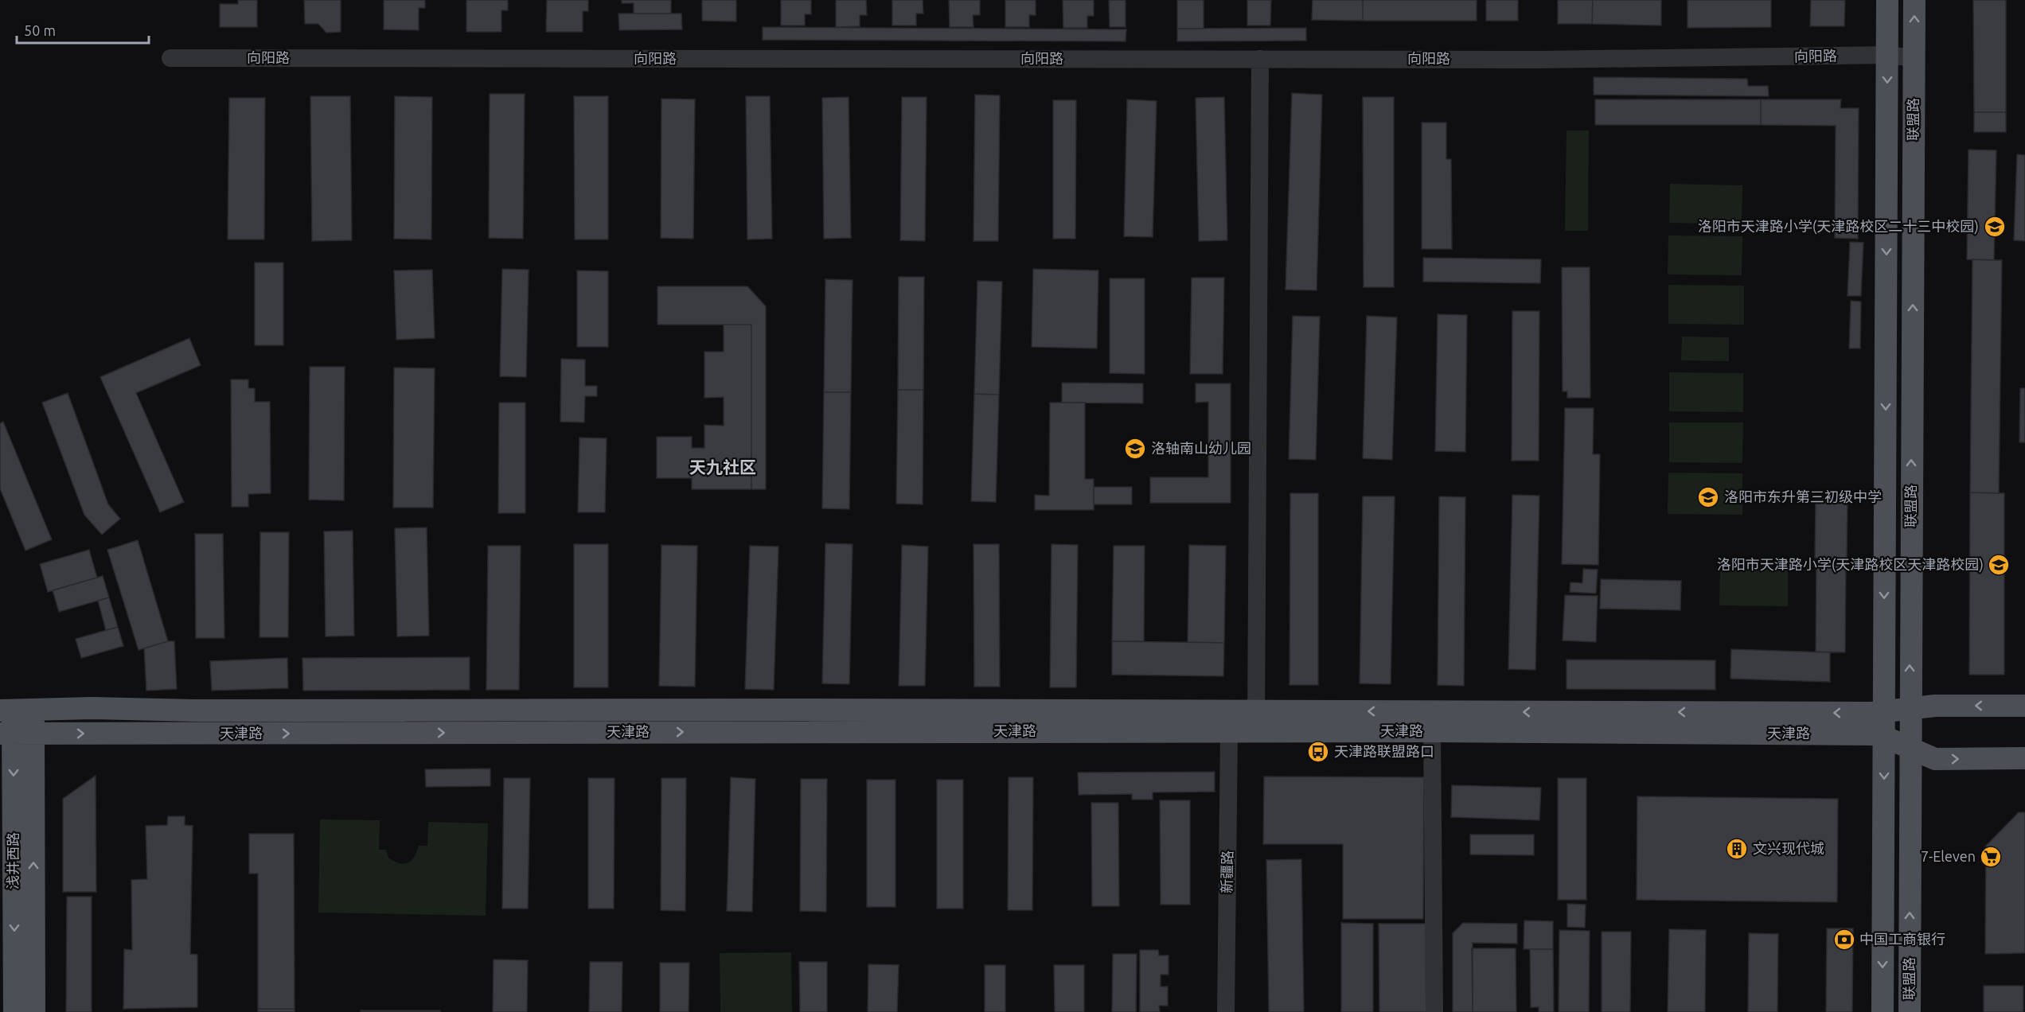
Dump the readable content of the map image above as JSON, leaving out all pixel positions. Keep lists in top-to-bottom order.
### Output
{
  "streets": {
    "main road": ["联盟路", "天津路", "浅井西路"],
    "street": ["向阳路", "新疆路"]
  },
  "crossings": [
    ["向阳路", "联盟路"],
    ["联盟路", "天津路"],
    ["天津路", "浅井西路"],
    ["天津路", "新疆路"]
  ],
  "districts": ["天九社区"],
  "places": {
    "school or university": [
      "洛阳市天津路小学(天津路校区二十三中校园)",
      "洛轴南山幼儿园",
      "洛阳市东升第三初级中学",
      "洛阳市天津路小学(天津路校区天津路校园)"
    ],
    "bus stop": ["天津路联盟路口"],
    "building": ["文兴现代城"],
    "supermarket": ["7-Eleven"],
    "bank": ["中国工商银行"]
  },
  "scale_bar": "50 m"
}
